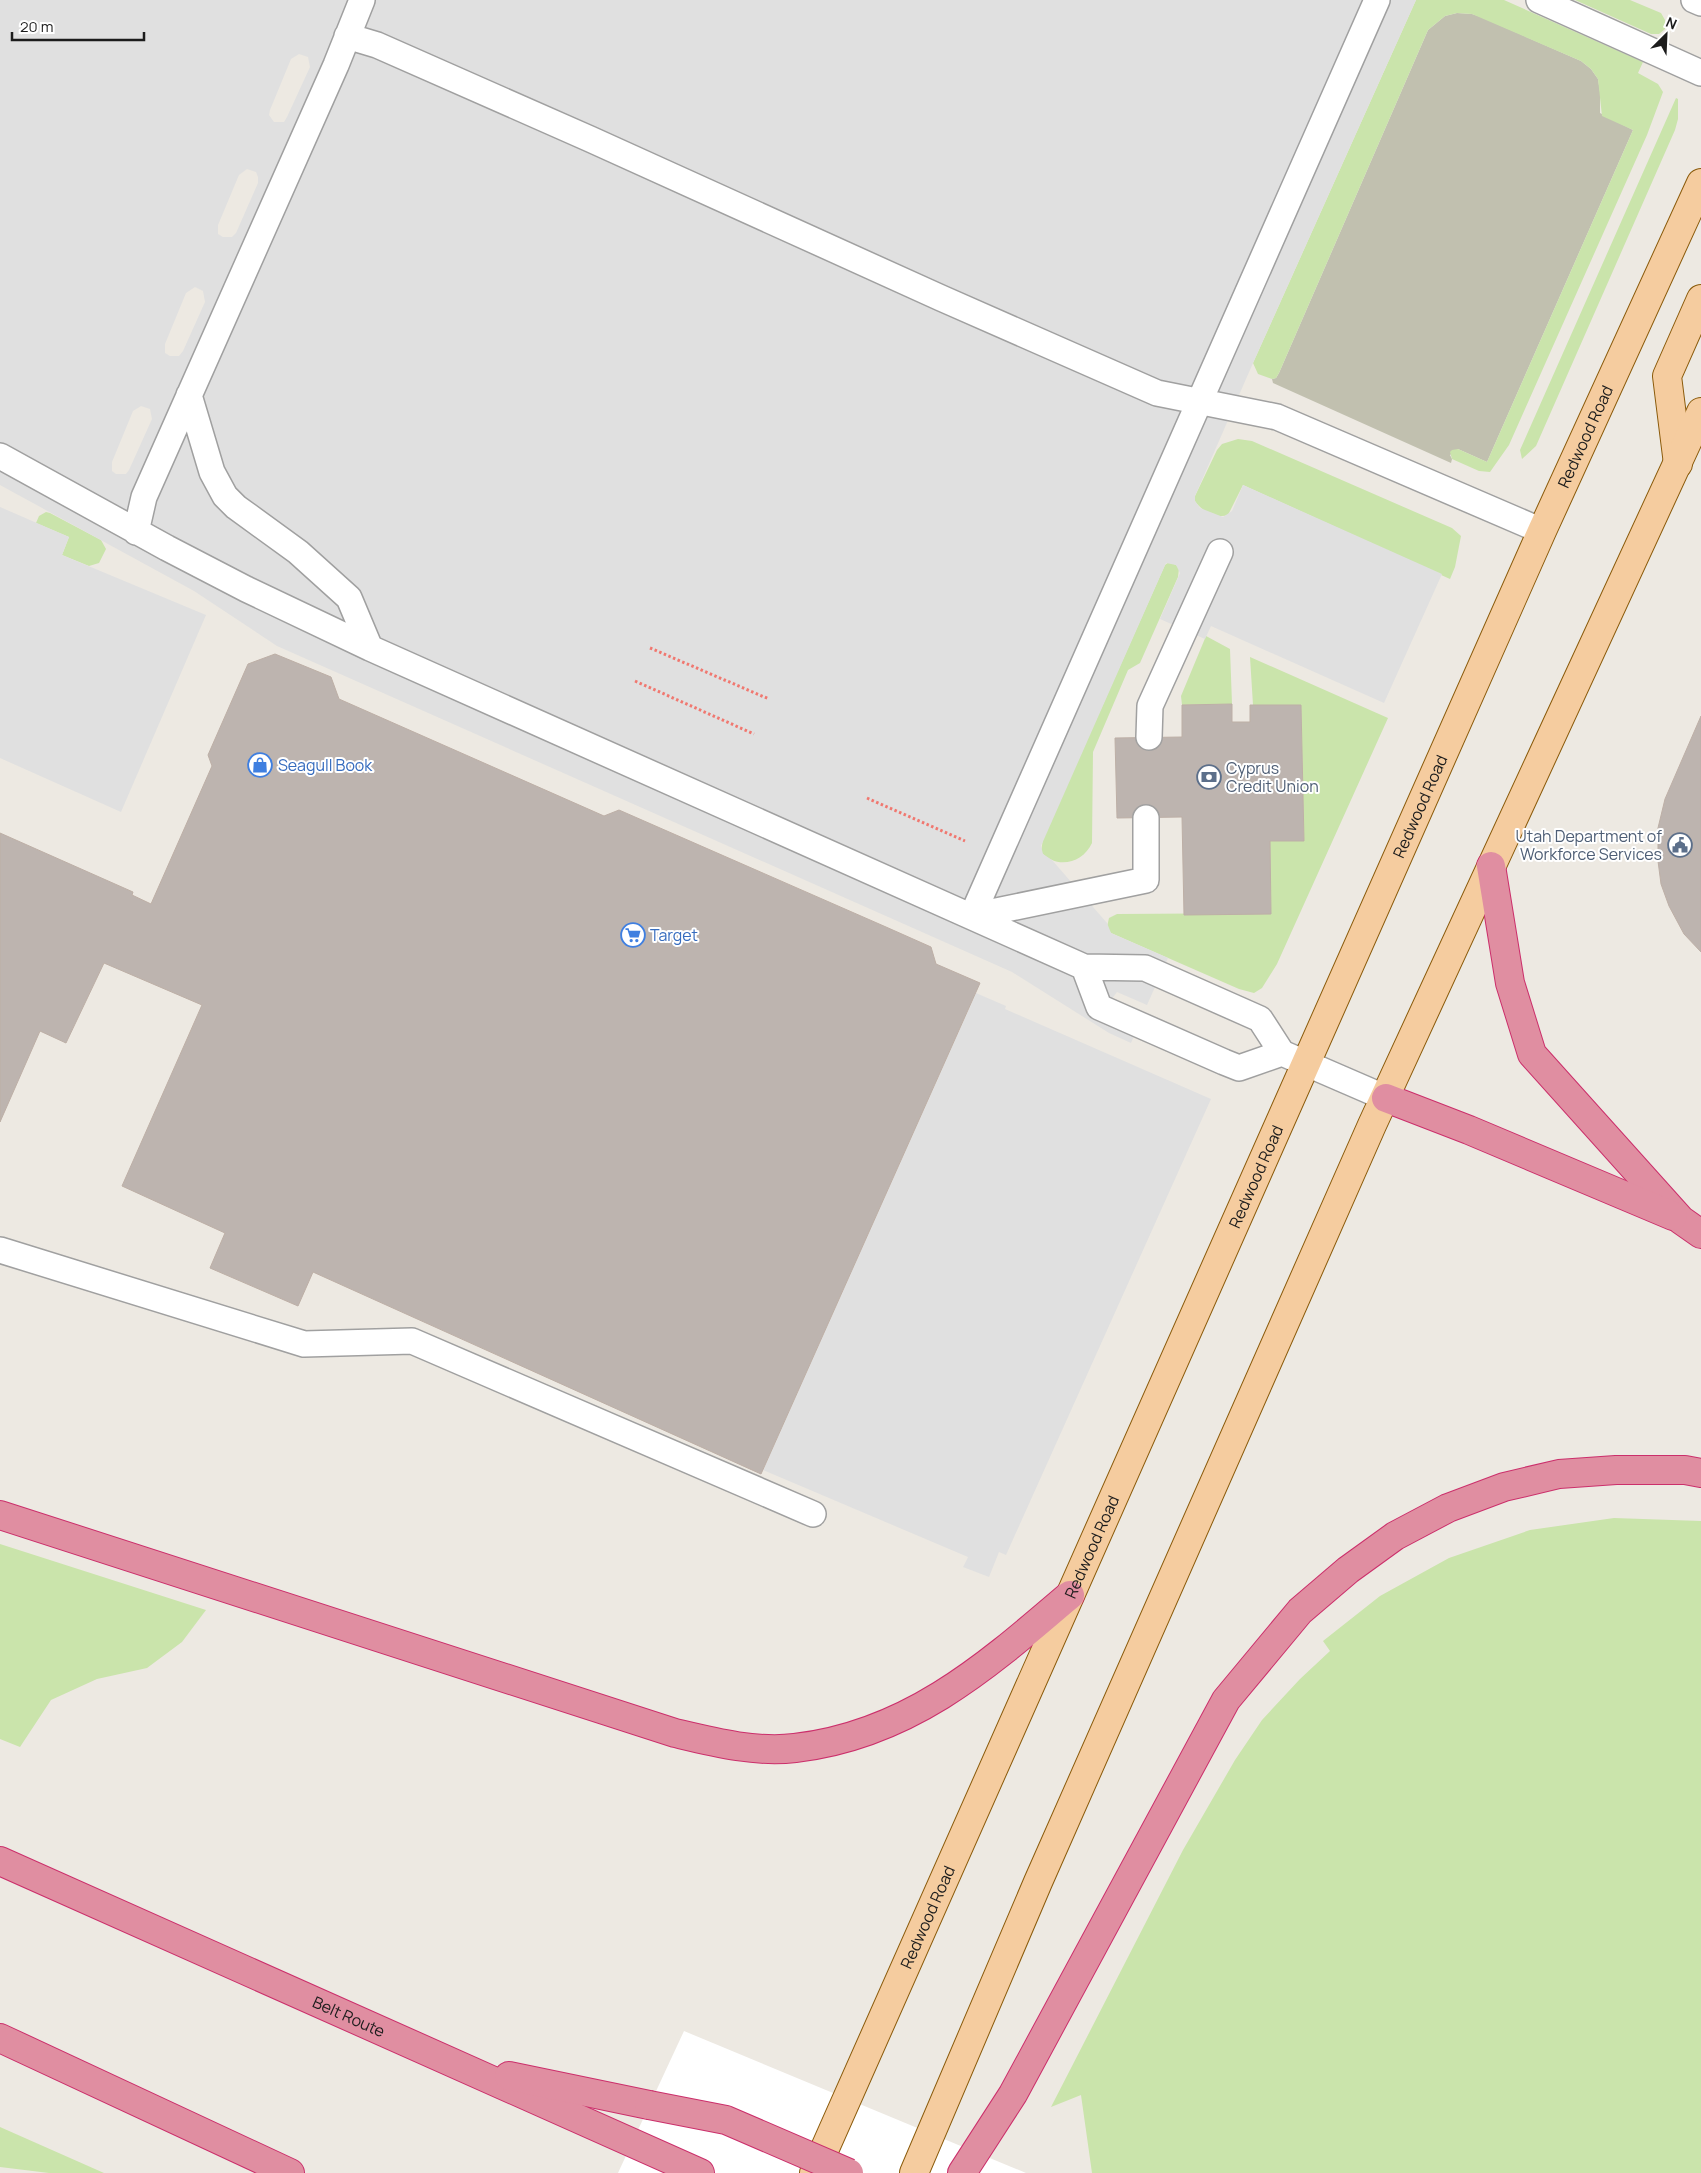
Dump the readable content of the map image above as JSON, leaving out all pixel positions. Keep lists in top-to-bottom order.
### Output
{
  "streets": {
    "highway": ["Belt Route"],
    "main road": ["Redwood Road"]
  },
  "places": {
    "shop": ["Seagull Book"],
    "bank": ["Cyprus Credit Union"],
    "public building": ["Utah Department of Workforce Services"],
    "supermarket": ["Target"]
  },
  "scale_bar": "20 m",
  "north": "top right"
}
